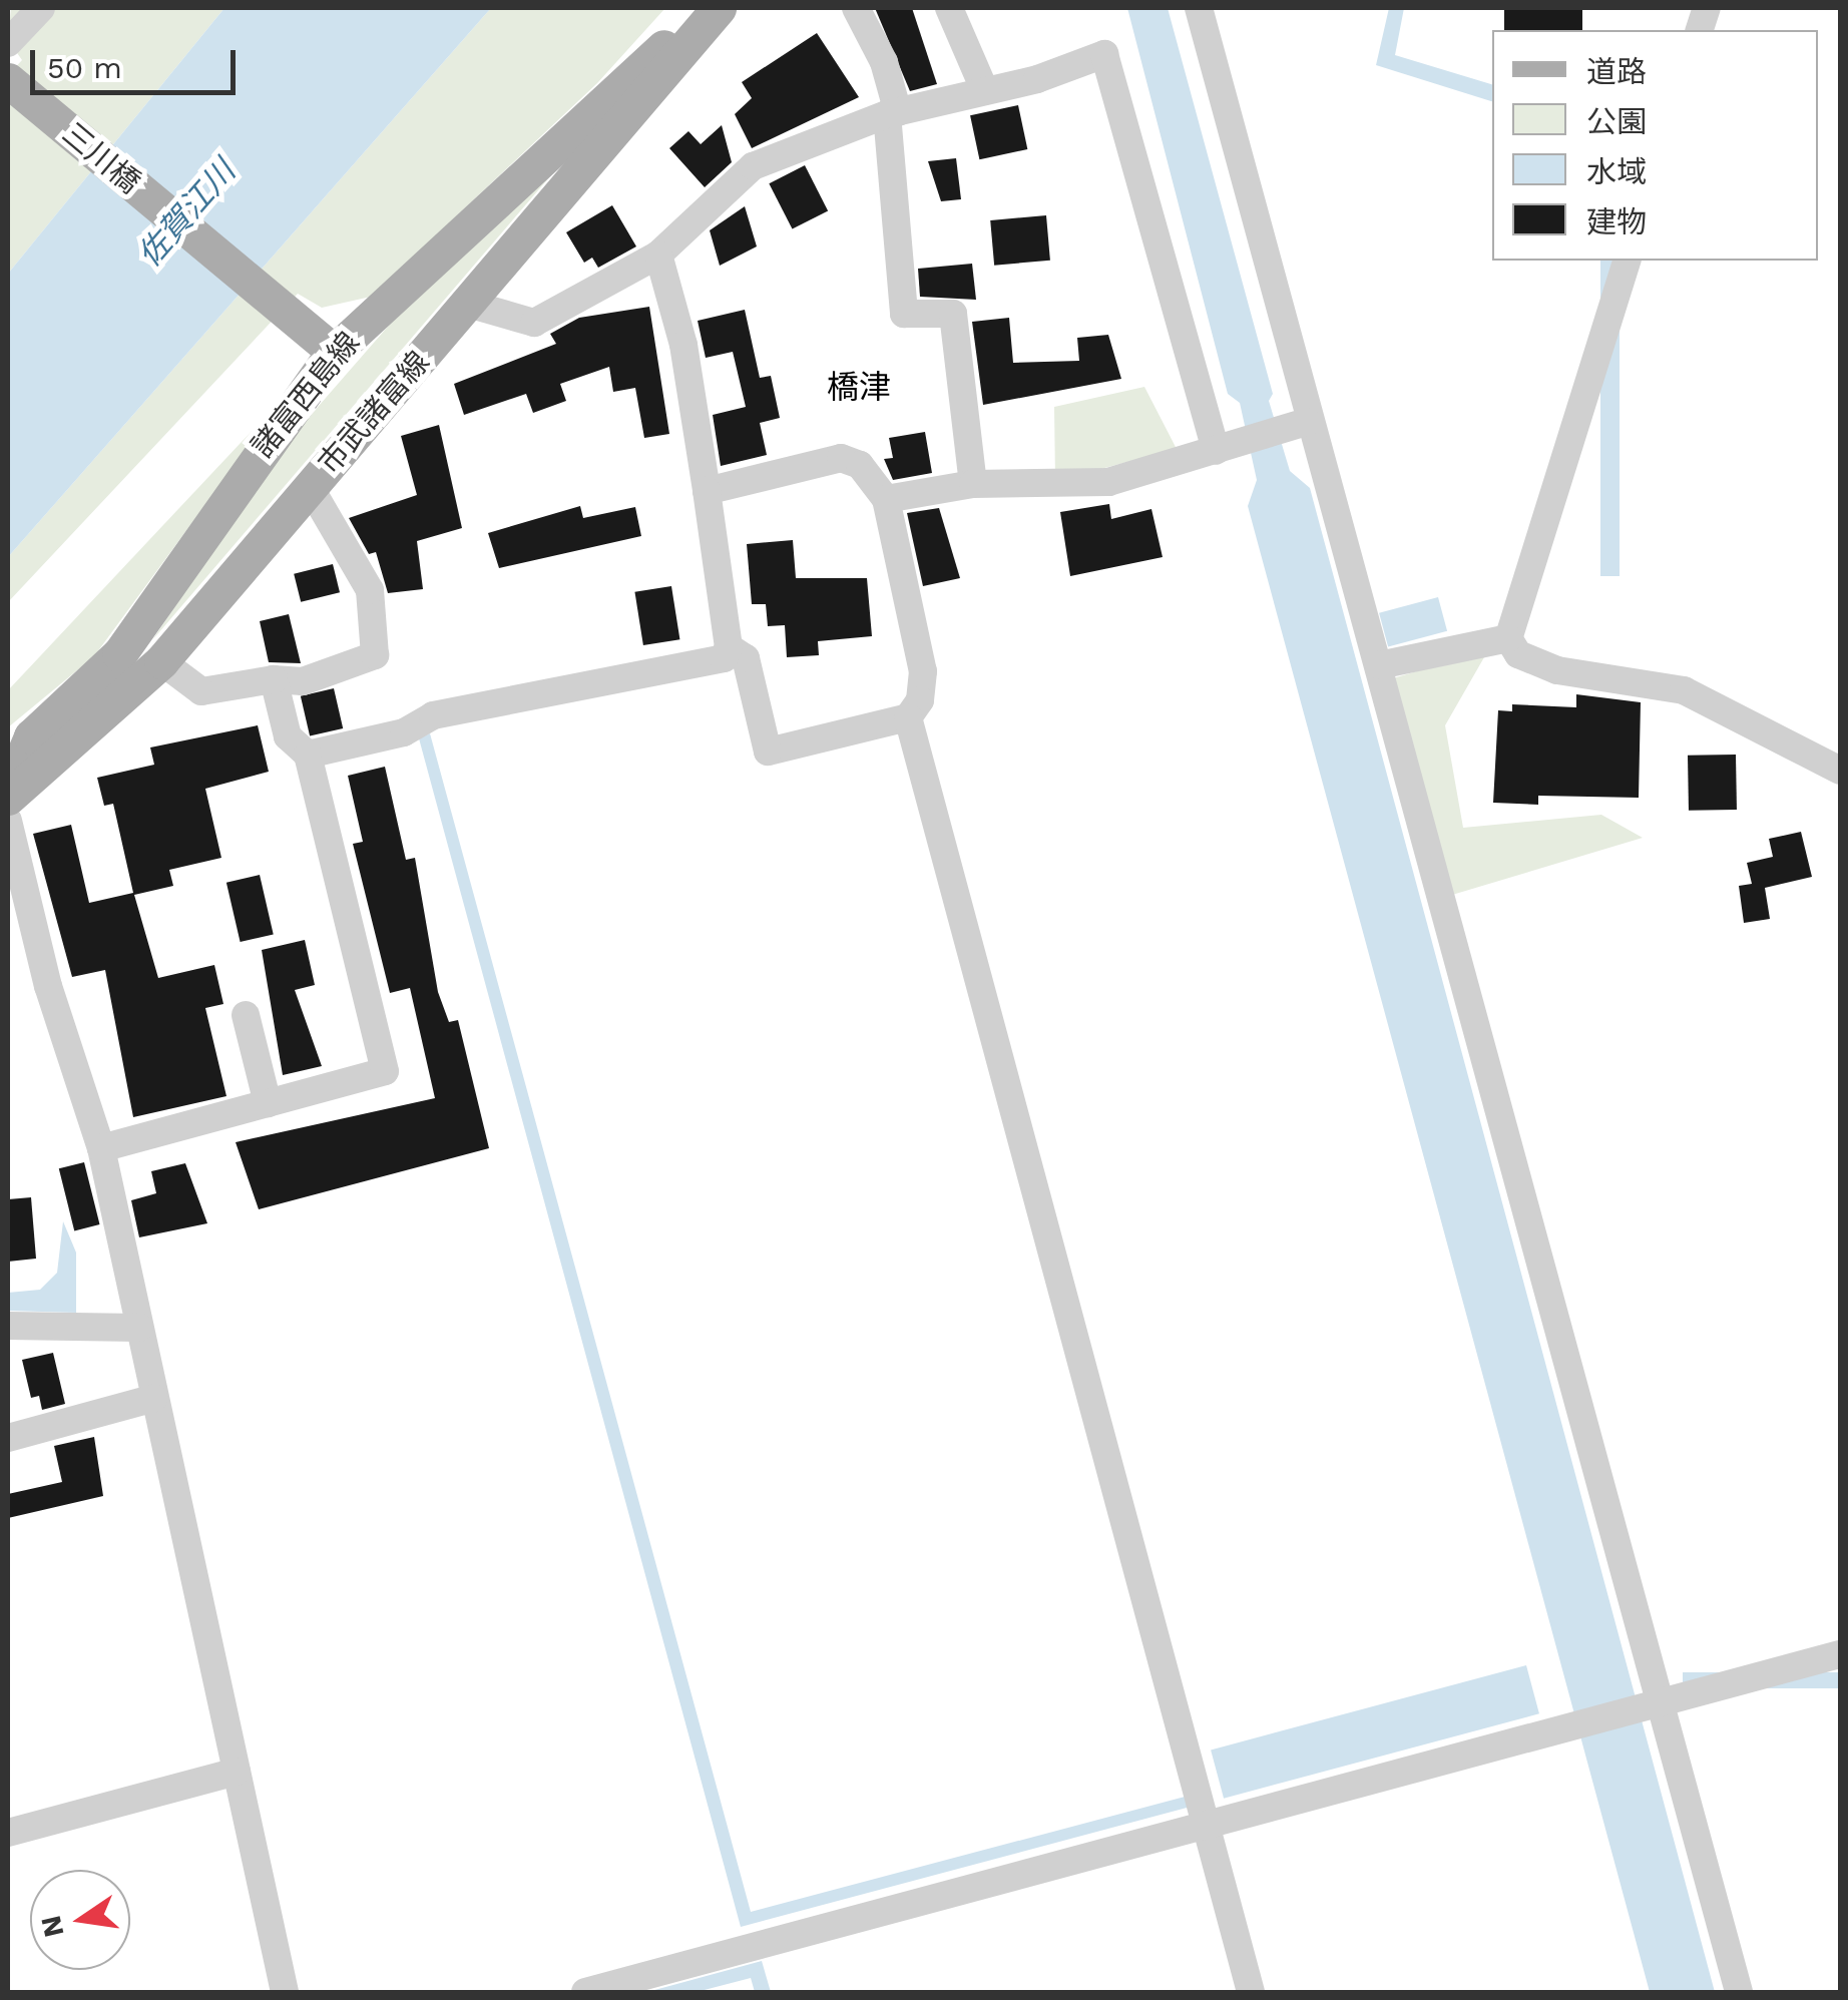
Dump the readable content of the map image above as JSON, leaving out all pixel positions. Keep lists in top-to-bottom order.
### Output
{
  "streets": {
    "main road": ["三川橋", "諸富西島線", "市武諸富線"]
  },
  "crossings": [
    ["三川橋", "諸富西島線"],
    ["諸富西島線", "市武諸富線"]
  ],
  "districts": ["橋津"],
  "water": ["佐賀江川"],
  "legend": [
    "道路",
    "公園",
    "水域",
    "建物"
  ],
  "scale_bar": "50 m",
  "north": "left"
}
